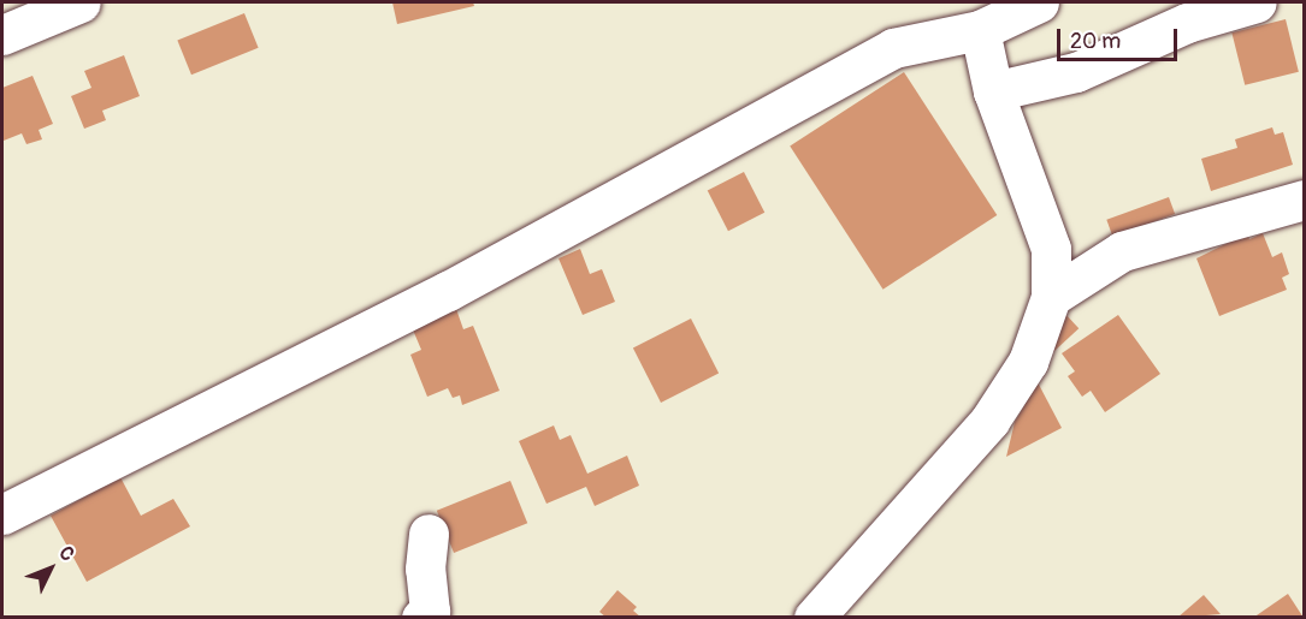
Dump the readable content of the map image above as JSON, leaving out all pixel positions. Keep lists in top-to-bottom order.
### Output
{
  "scale_bar": "20 m",
  "north": "top right"
}
